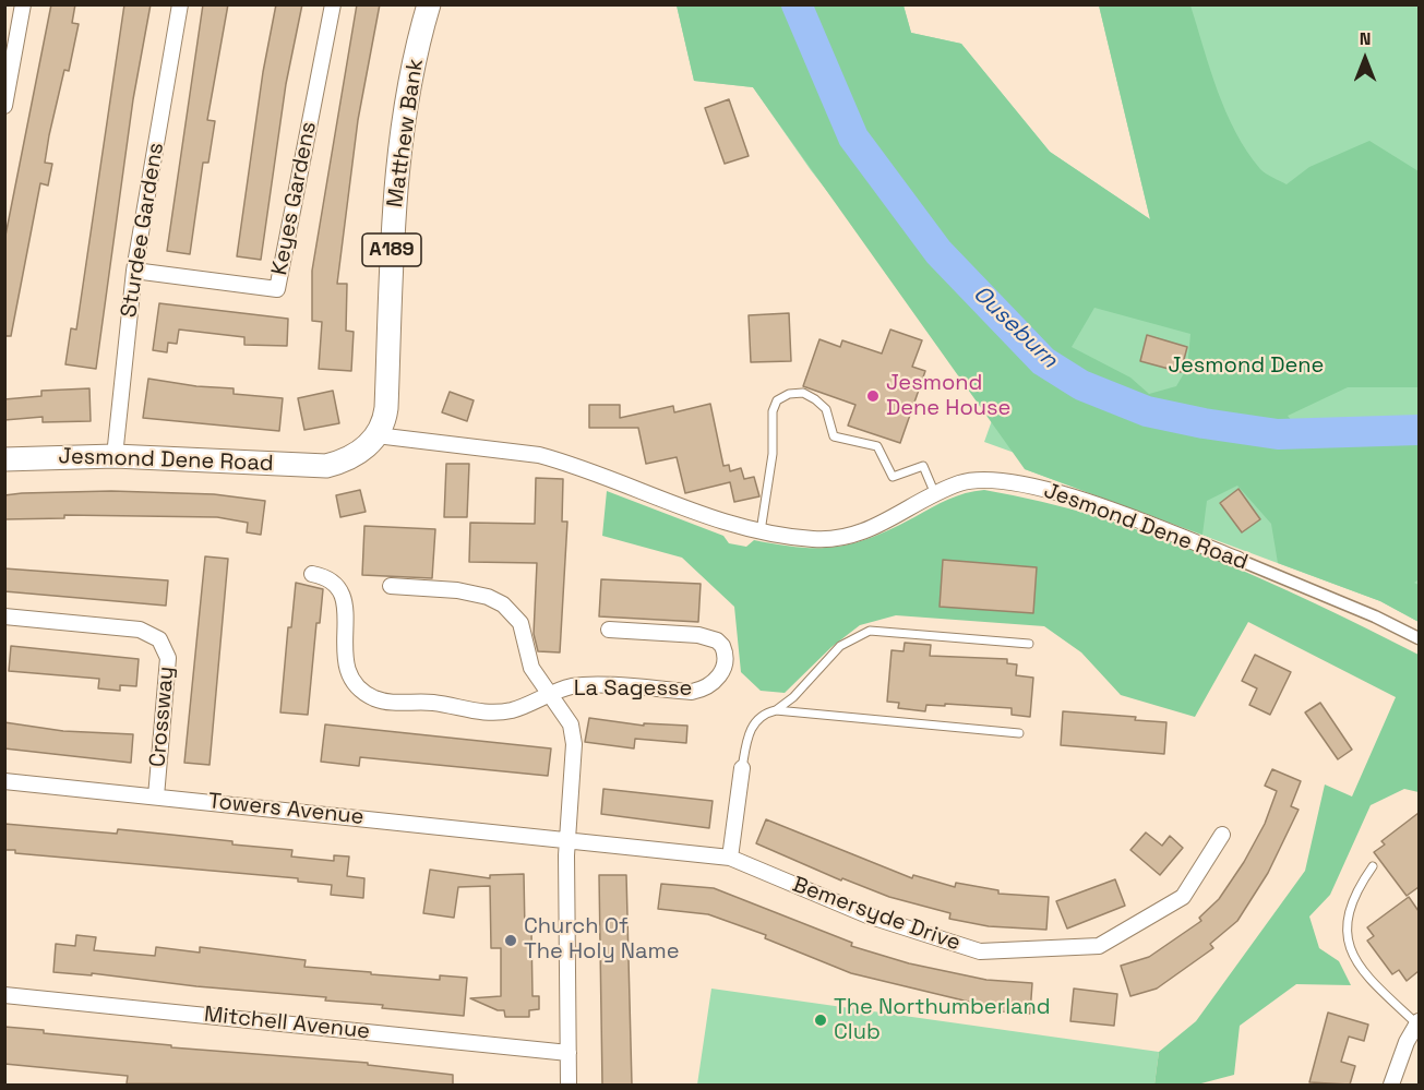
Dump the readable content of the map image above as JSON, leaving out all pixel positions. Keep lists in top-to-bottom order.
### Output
{
  "streets": {
    "main road": ["Matthew Bank", "A189", "Jesmond Dene Road"],
    "street": [
      "Keyes Gardens",
      "Sturdee Gardens",
      "La Sagesse",
      "Crossway",
      "Towers Avenue",
      "Bemersyde Drive",
      "Mitchell Avenue"
    ]
  },
  "crossings": [
    ["Matthew Bank", "Jesmond Dene Road"],
    ["Keyes Gardens", "Sturdee Gardens"],
    ["Sturdee Gardens", "Jesmond Dene Road"],
    ["La Sagesse", "Towers Avenue"],
    ["La Sagesse", "Bemersyde Drive"],
    ["La Sagesse", "Mitchell Avenue"],
    ["Crossway", "Towers Avenue"],
    ["Towers Avenue", "Bemersyde Drive"]
  ],
  "water": ["Ouseburn"],
  "parks": ["Jesmond Dene"],
  "places": ["Jesmond Dene House", "Church Of The Holy Name", "The Northumberland Club"],
  "north": "top"
}
